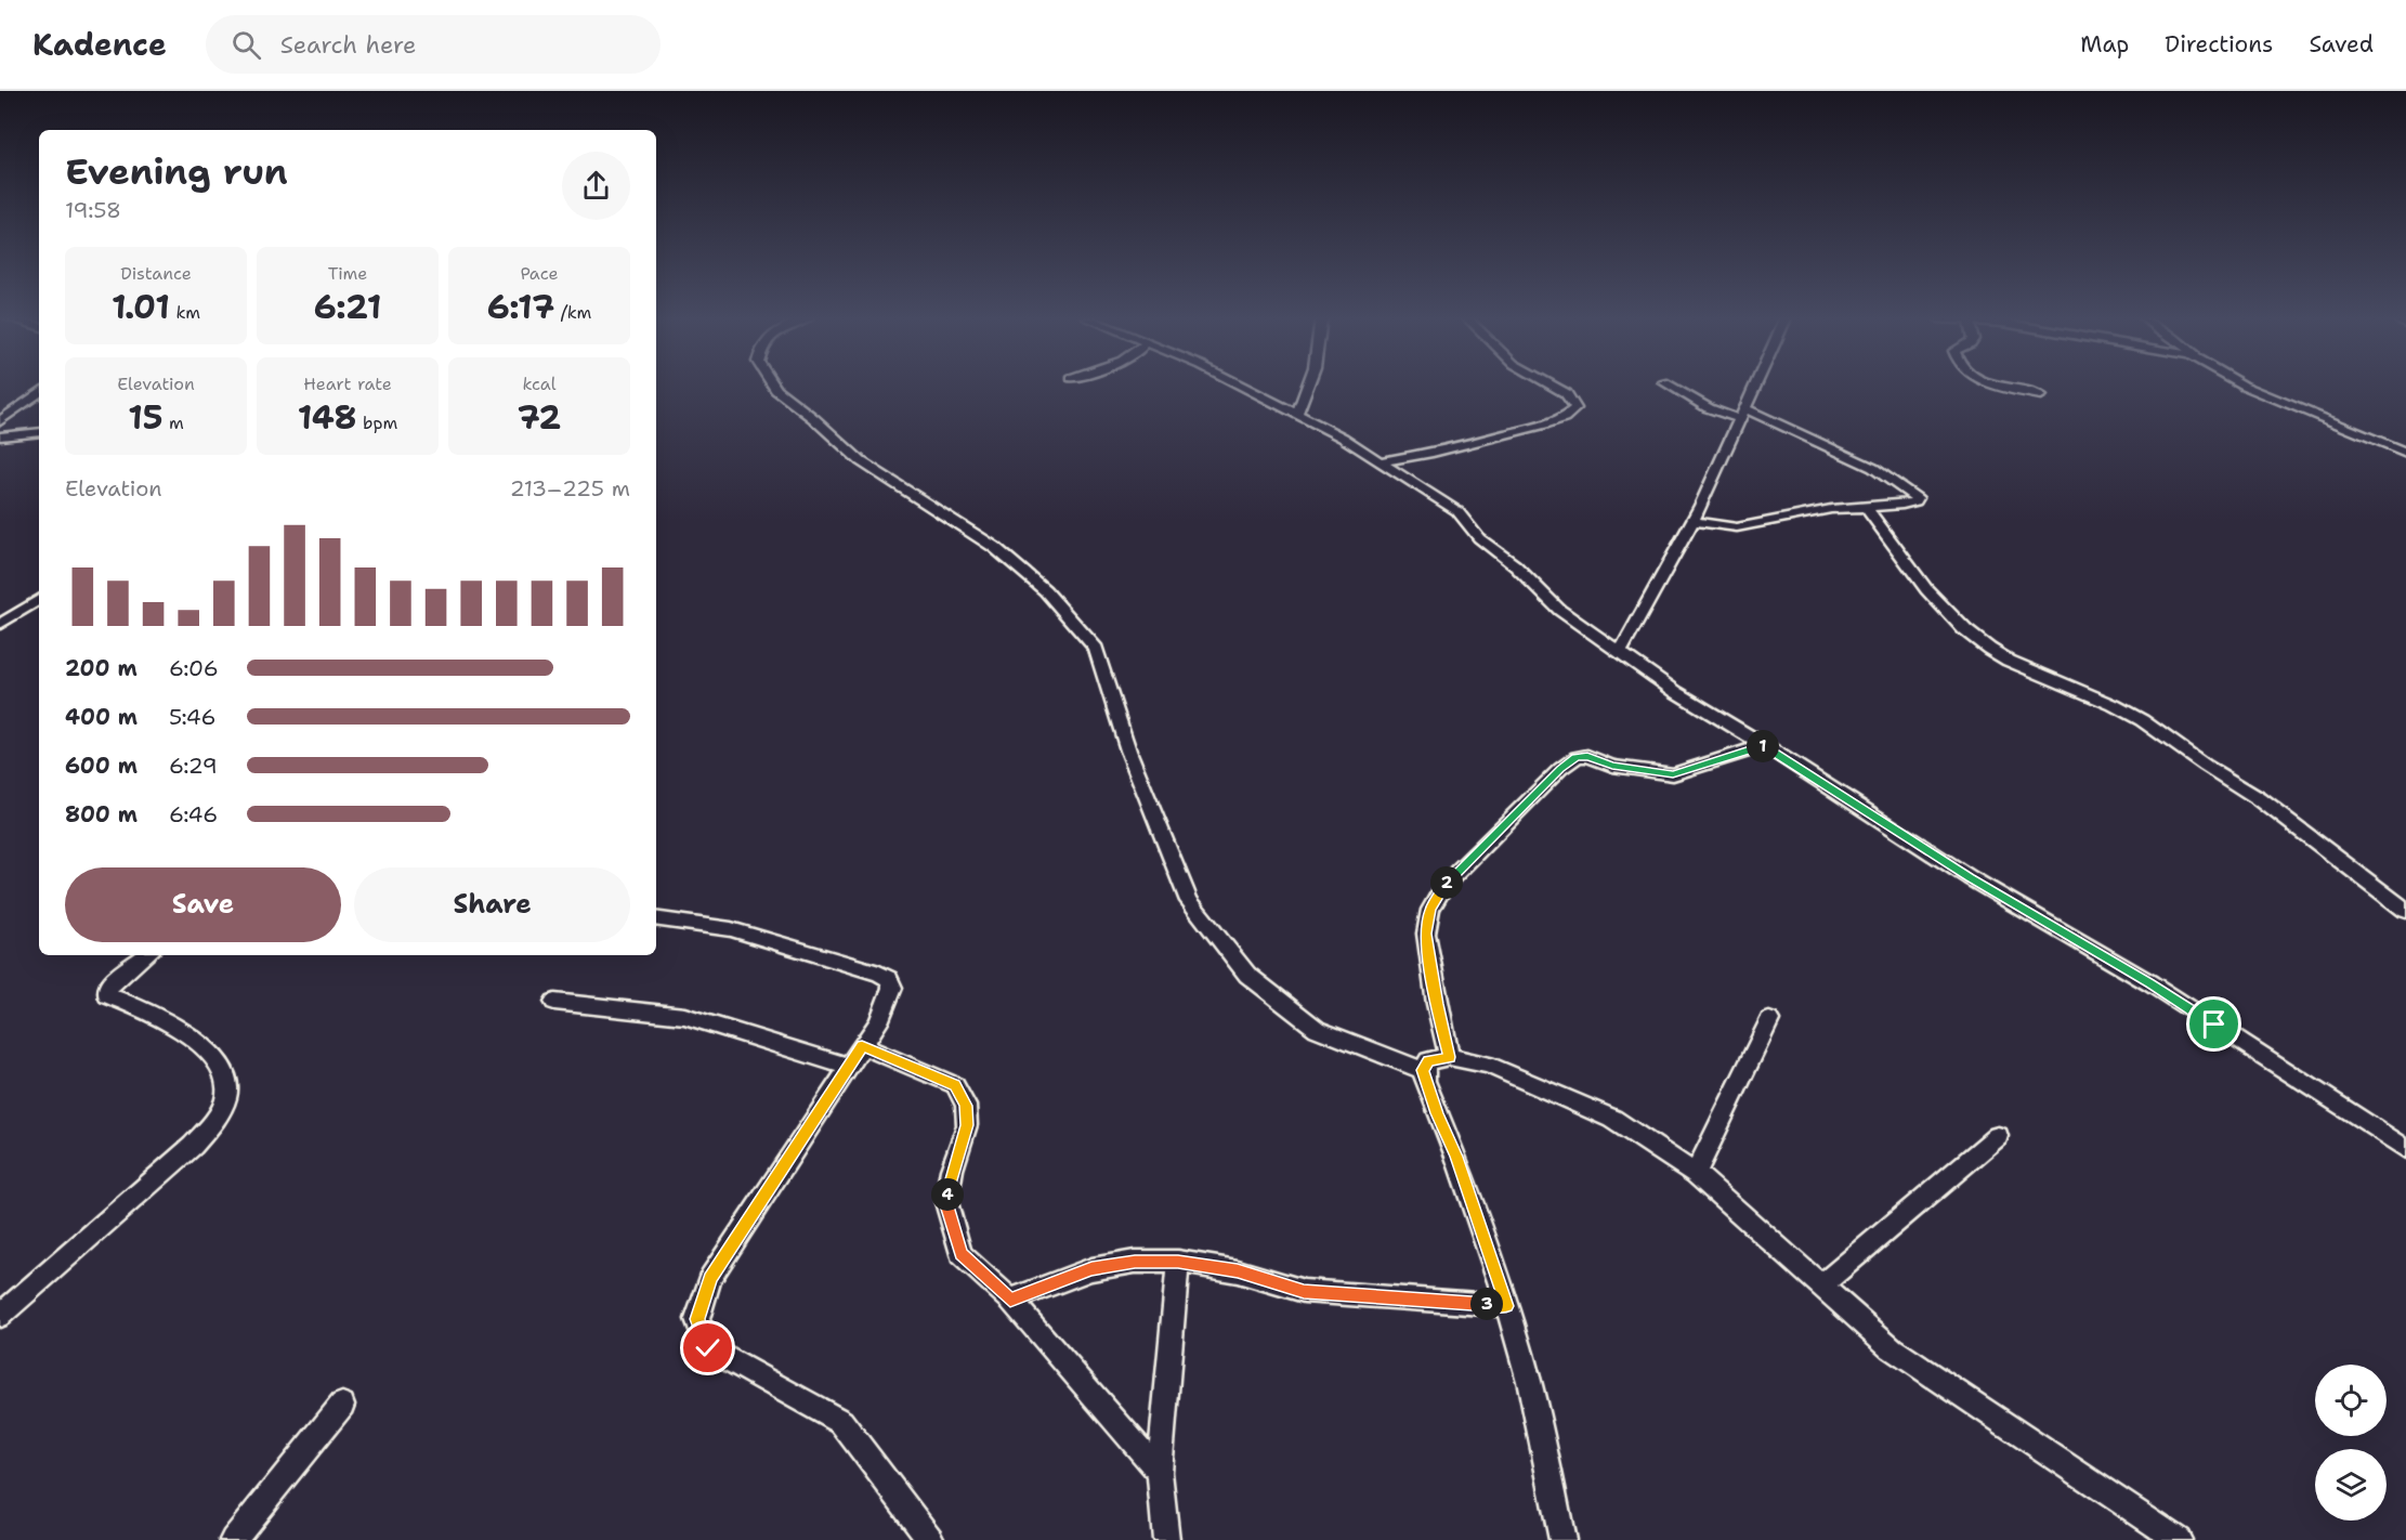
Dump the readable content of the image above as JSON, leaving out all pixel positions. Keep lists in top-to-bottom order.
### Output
{
  "page": {
    "header": "Kadence",
    "search": "Search here",
    "nav": ["Map", "Directions", "Saved"],
    "heading": ["Evening run", "19:58"],
    "stats": [
      ["Distance", "1.01 km"],
      ["Time", "6:21"],
      ["Pace", "6:17 /km"],
      ["Elevation", "15 m"],
      ["Heart rate", "148 bpm"],
      ["kcal", "72"]
    ],
    "chart": ["Elevation", "213–225 m"],
    "list": [
      {
        "name": "200 m",
        "note": "6:06"
      },
      {
        "name": "400 m",
        "note": "5:46"
      },
      {
        "name": "600 m",
        "note": "6:29"
      },
      {
        "name": "800 m",
        "note": "6:46"
      }
    ],
    "pins": [
      "1",
      "2",
      "4",
      "3"
    ],
    "buttons": ["Save", "Share"]
  }
}
